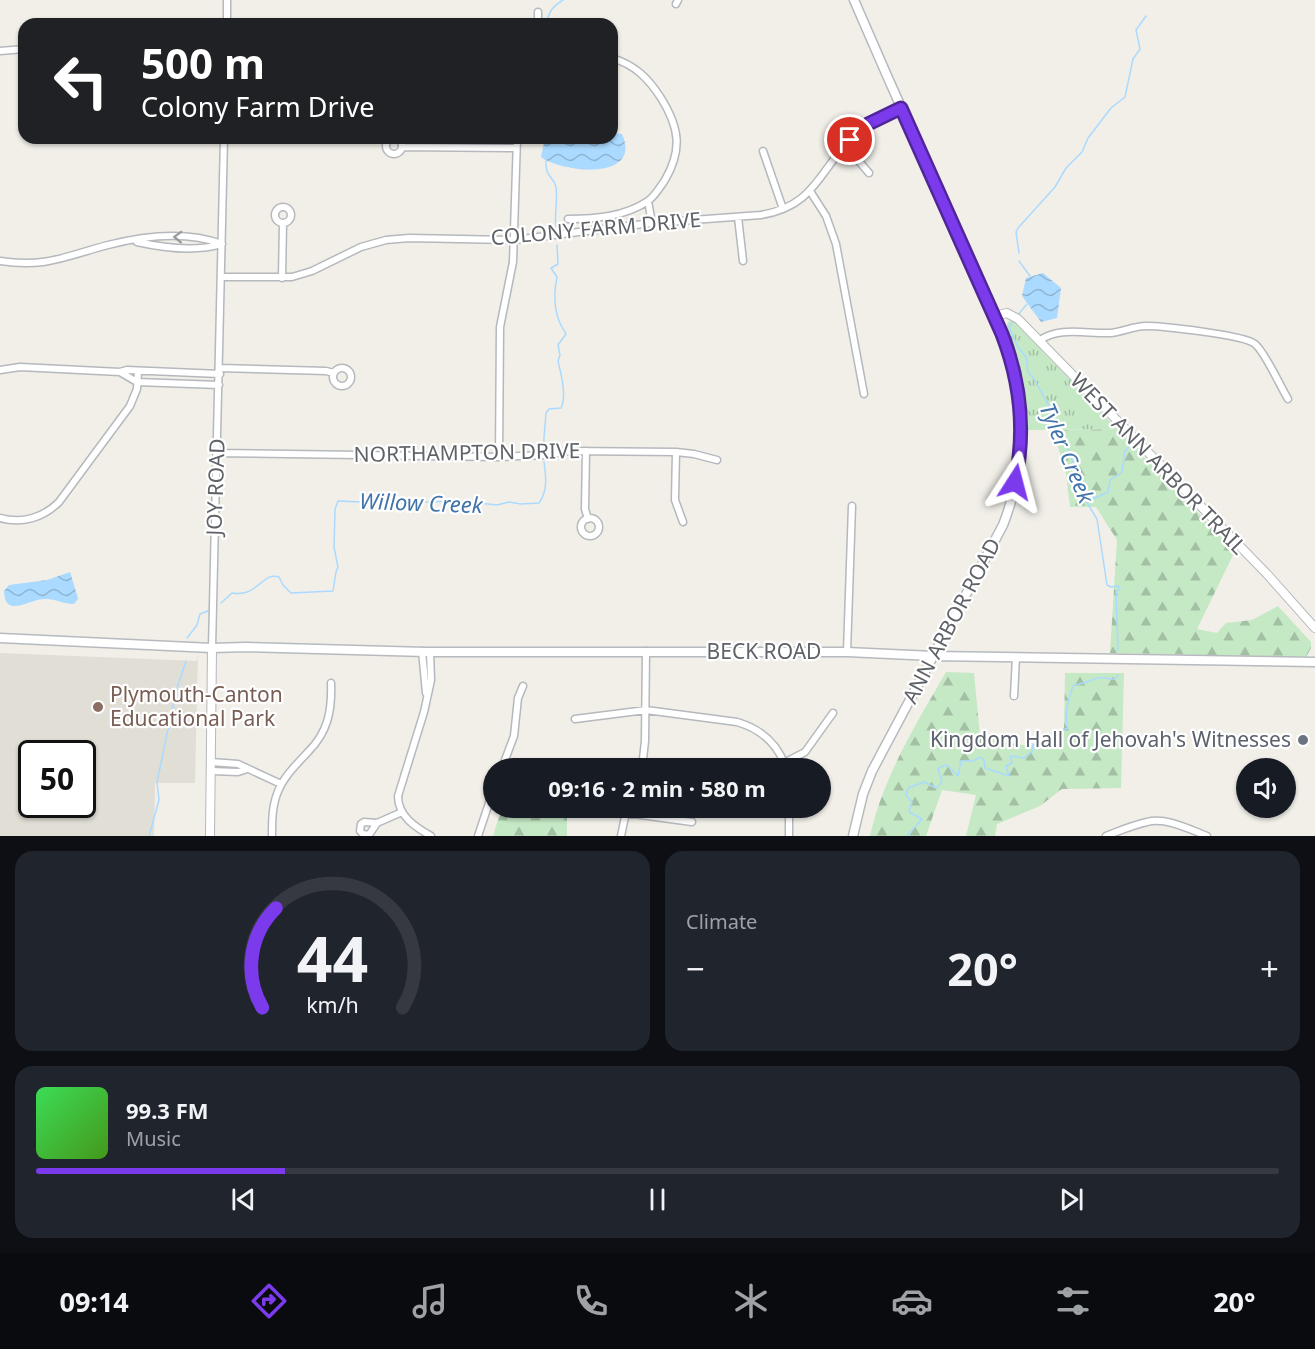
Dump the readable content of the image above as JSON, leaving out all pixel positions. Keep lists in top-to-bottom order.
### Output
{
  "streets": {
    "main road": ["ANN ARBOR ROAD", "BECK ROAD"],
    "street": [
      "COLONY FARM DRIVE",
      "NORTHAMPTON DRIVE",
      "WEST ANN ARBOR TRAIL",
      "JOY ROAD"
    ]
  },
  "crossings": [
    ["COLONY FARM DRIVE", "JOY ROAD"],
    ["COLONY FARM DRIVE", "ANN ARBOR ROAD"],
    ["NORTHAMPTON DRIVE", "JOY ROAD"],
    ["WEST ANN ARBOR TRAIL", "ANN ARBOR ROAD"],
    ["JOY ROAD", "BECK ROAD"],
    ["ANN ARBOR ROAD", "BECK ROAD"]
  ],
  "water": ["Tyler Creek", "Willow Creek"],
  "places": ["Plymouth-Canton Educational Park", "Kingdom Hall of Jehovah's Witnesses"],
  "page": {
    "turn": ["500 m", "Colony Farm Drive"],
    "limit": "50",
    "trip": "09:16 · 2 min · 580 m",
    "tile": "Climate",
    "heat": ["−", "20°", "+"],
    "song": ["99.3 FM", "Music"],
    "tabs": ["09:14", "20°"],
    "gauge": ["44", "km/h"]
  }
}
